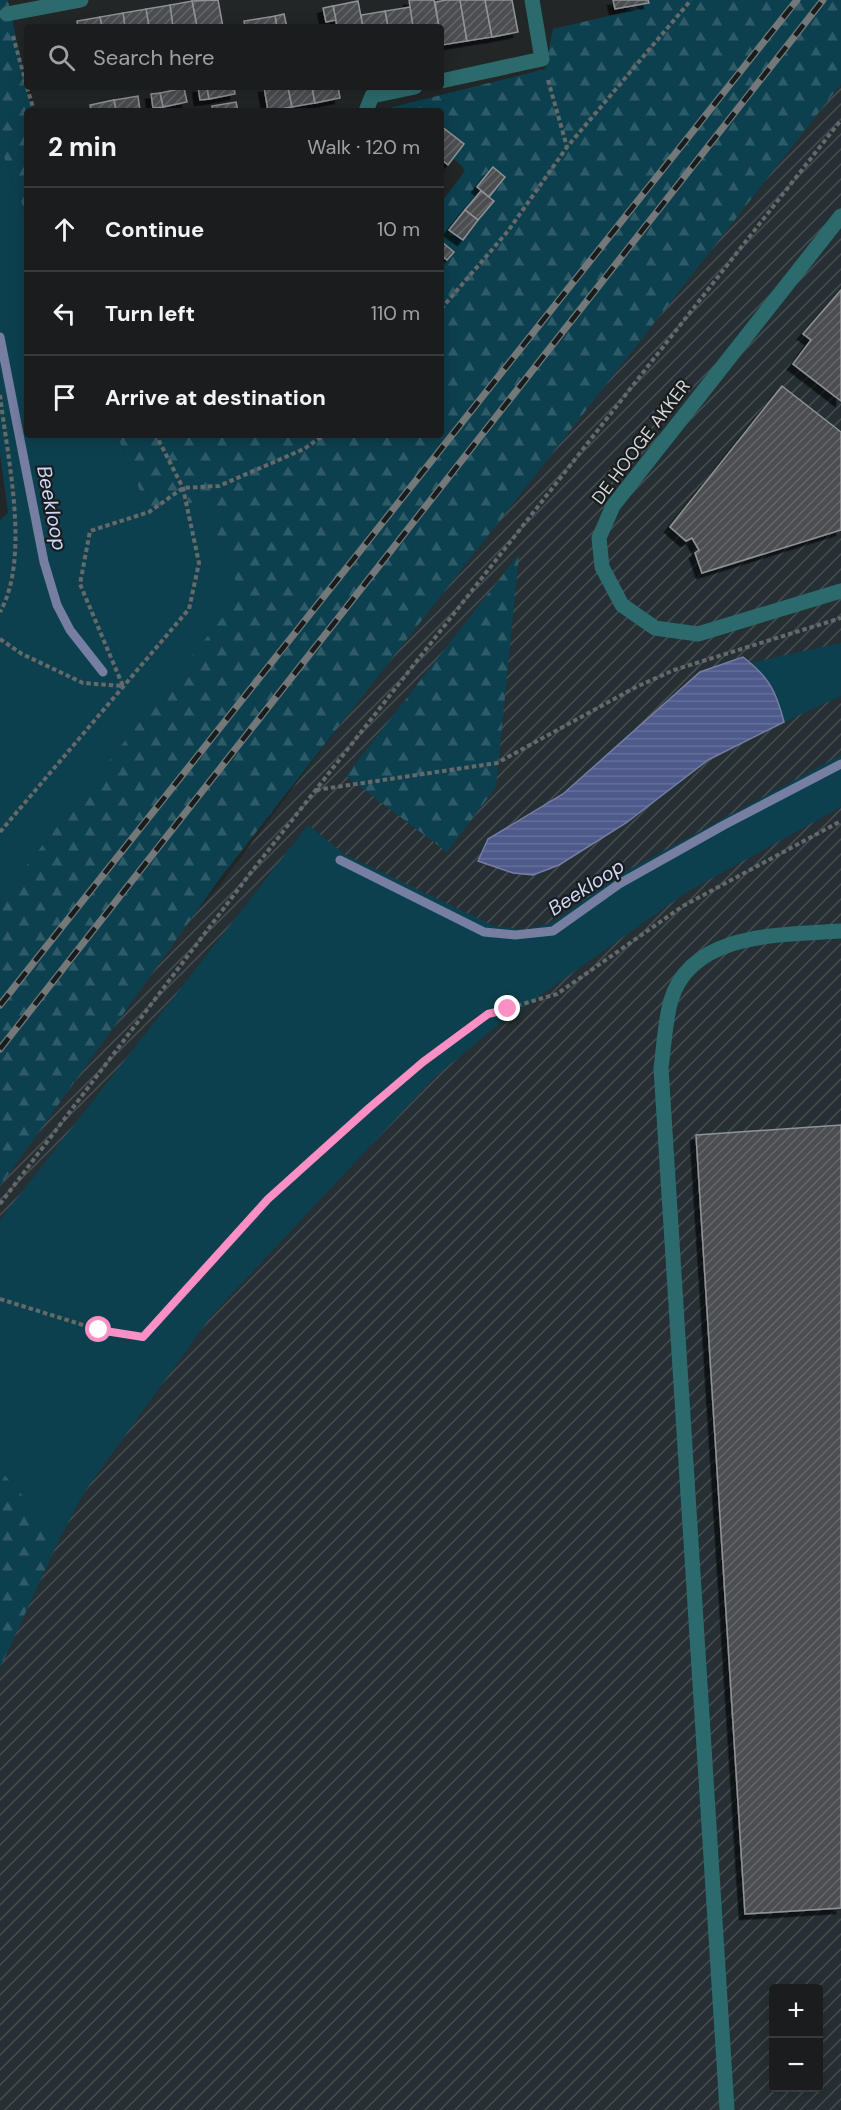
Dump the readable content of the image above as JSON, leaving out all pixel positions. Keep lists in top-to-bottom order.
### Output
{
  "streets": {
    "street": ["DE HOOGE AKKER"]
  },
  "water": ["Beekloop"],
  "page": {
    "search": "Search here",
    "heading": ["2 min", "Walk · 120 m"],
    "list": [
      ["Continue", "10 m"],
      ["Turn left", "110 m"],
      "Arrive at destination"
    ],
    "map_buttons": ["+", "−"]
  }
}
